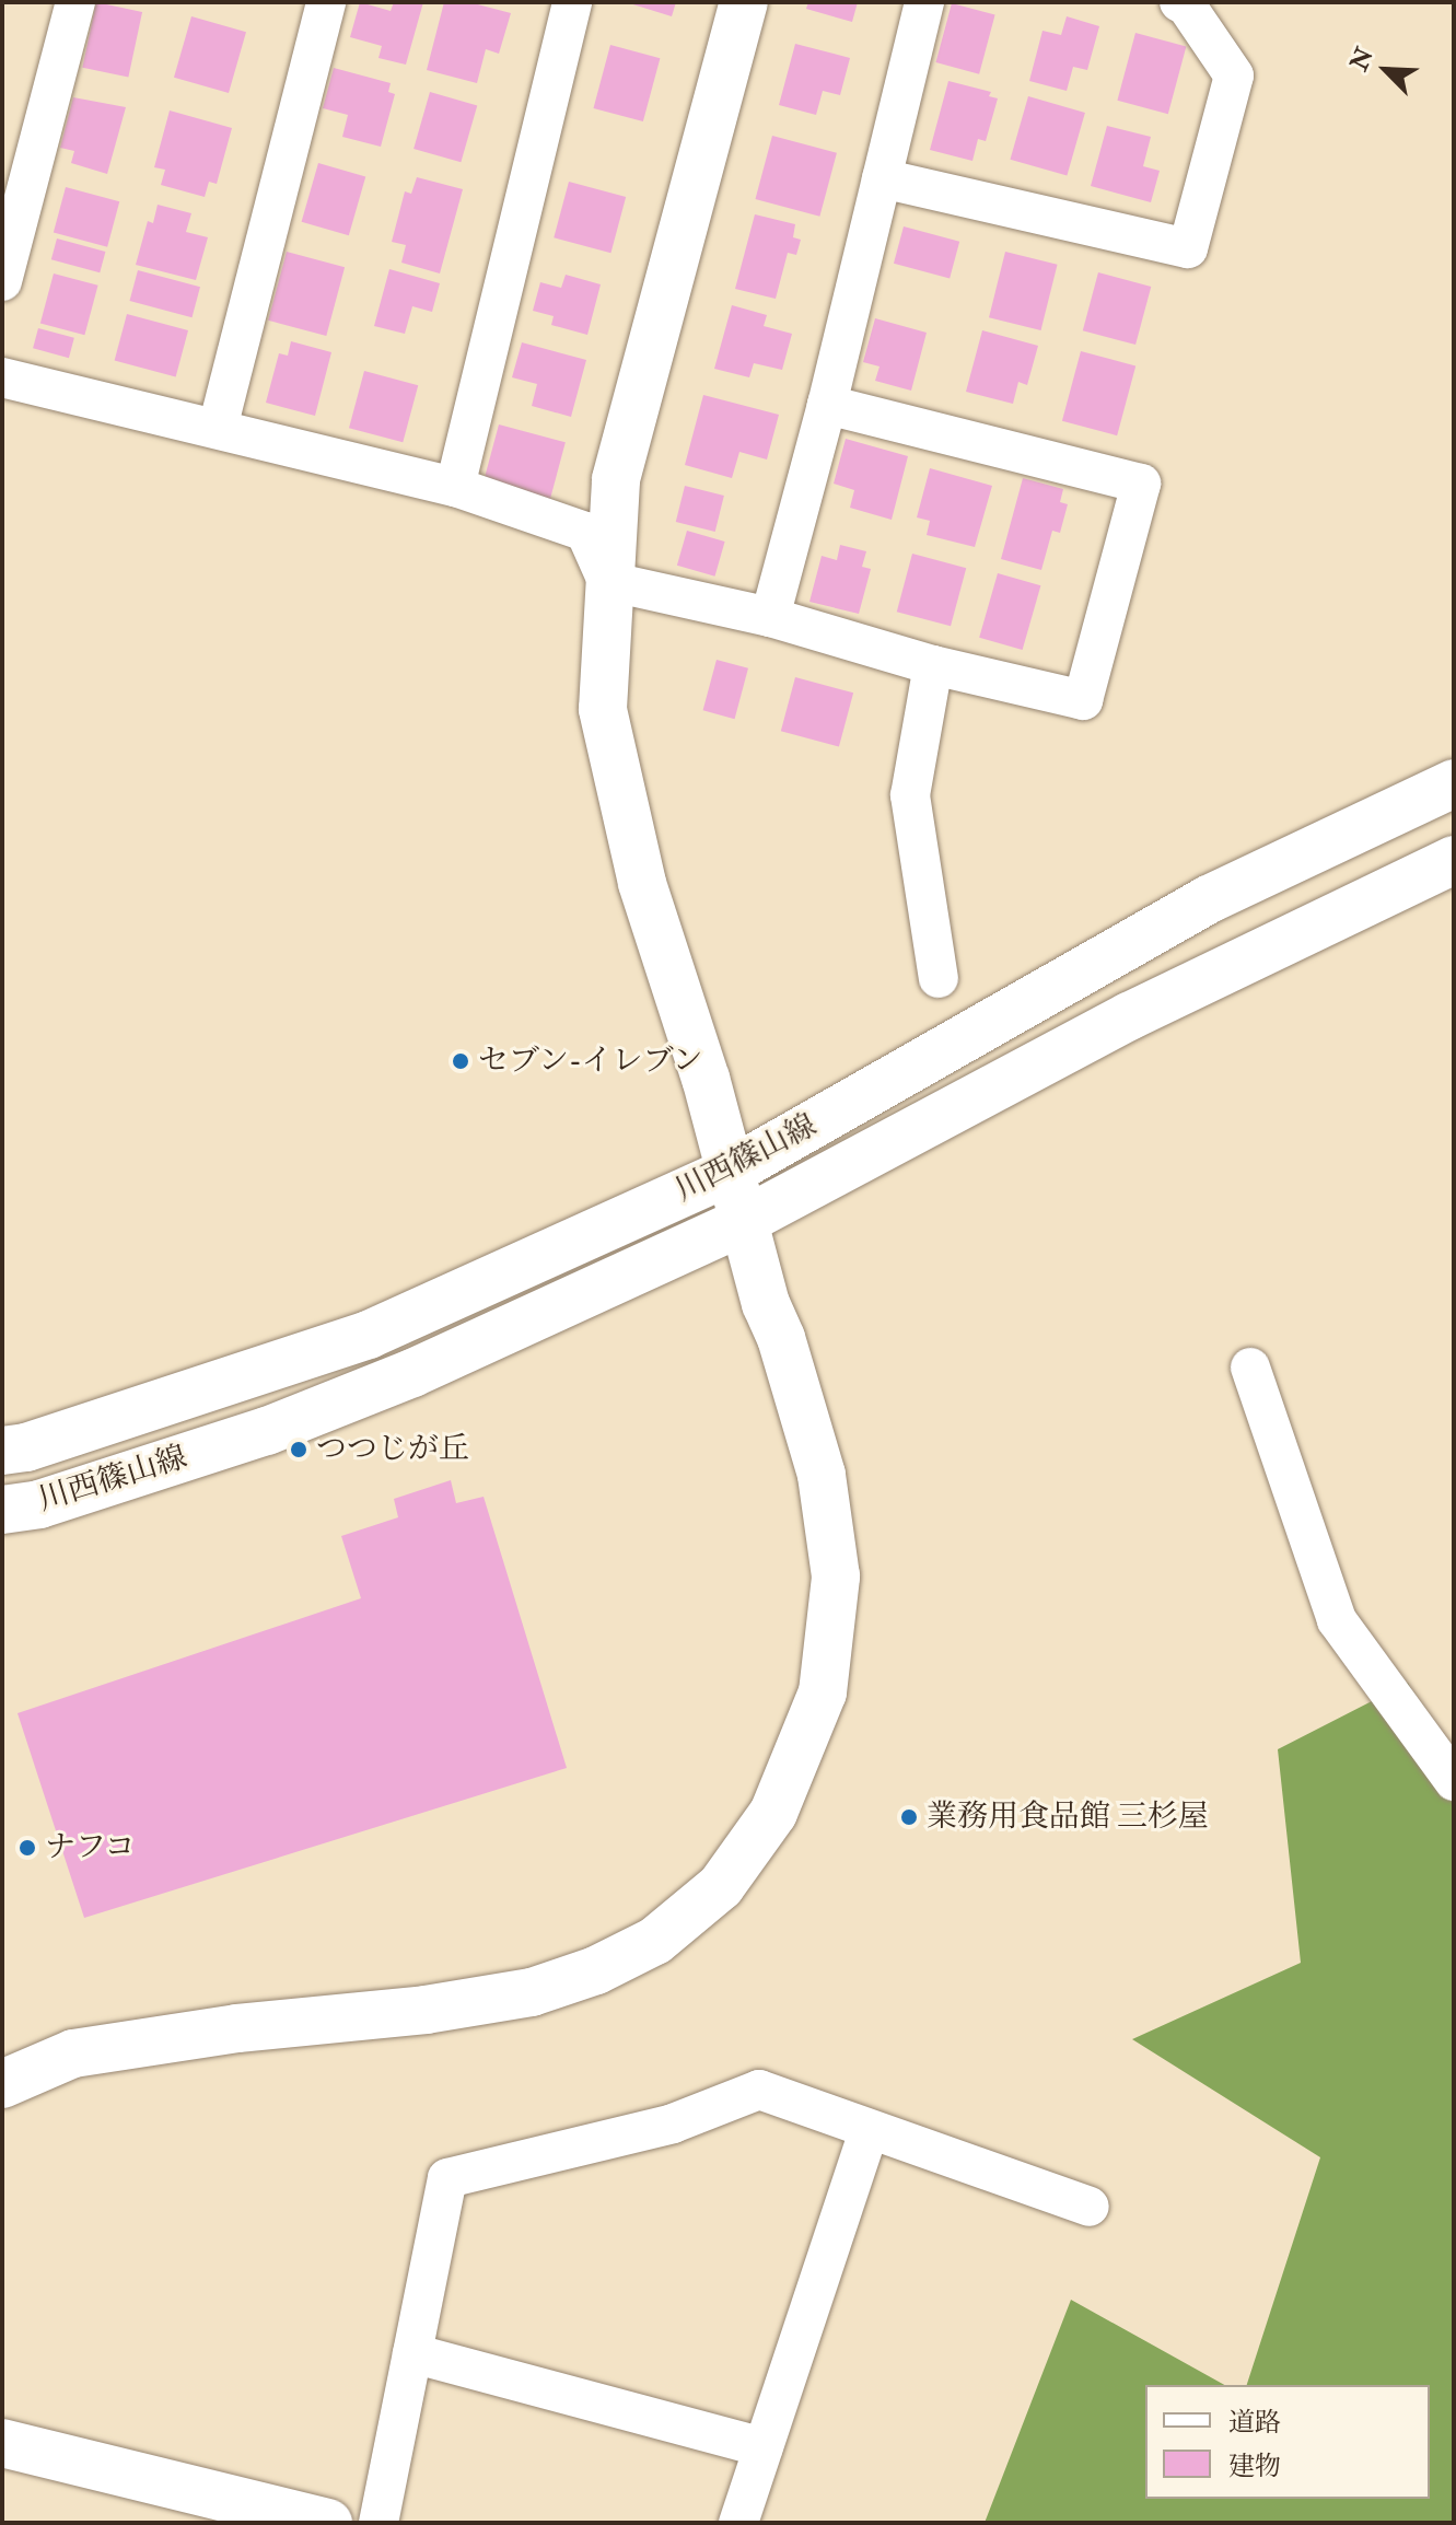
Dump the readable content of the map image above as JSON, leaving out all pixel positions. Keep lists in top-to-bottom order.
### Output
{
  "streets": {
    "main road": ["川西篠山線"]
  },
  "places": [
    "セブン-イレブン",
    "つつじが丘",
    "業務用食品館 三杉屋",
    "ナフコ"
  ],
  "legend": ["道路", "建物"],
  "north": "top left"
}
